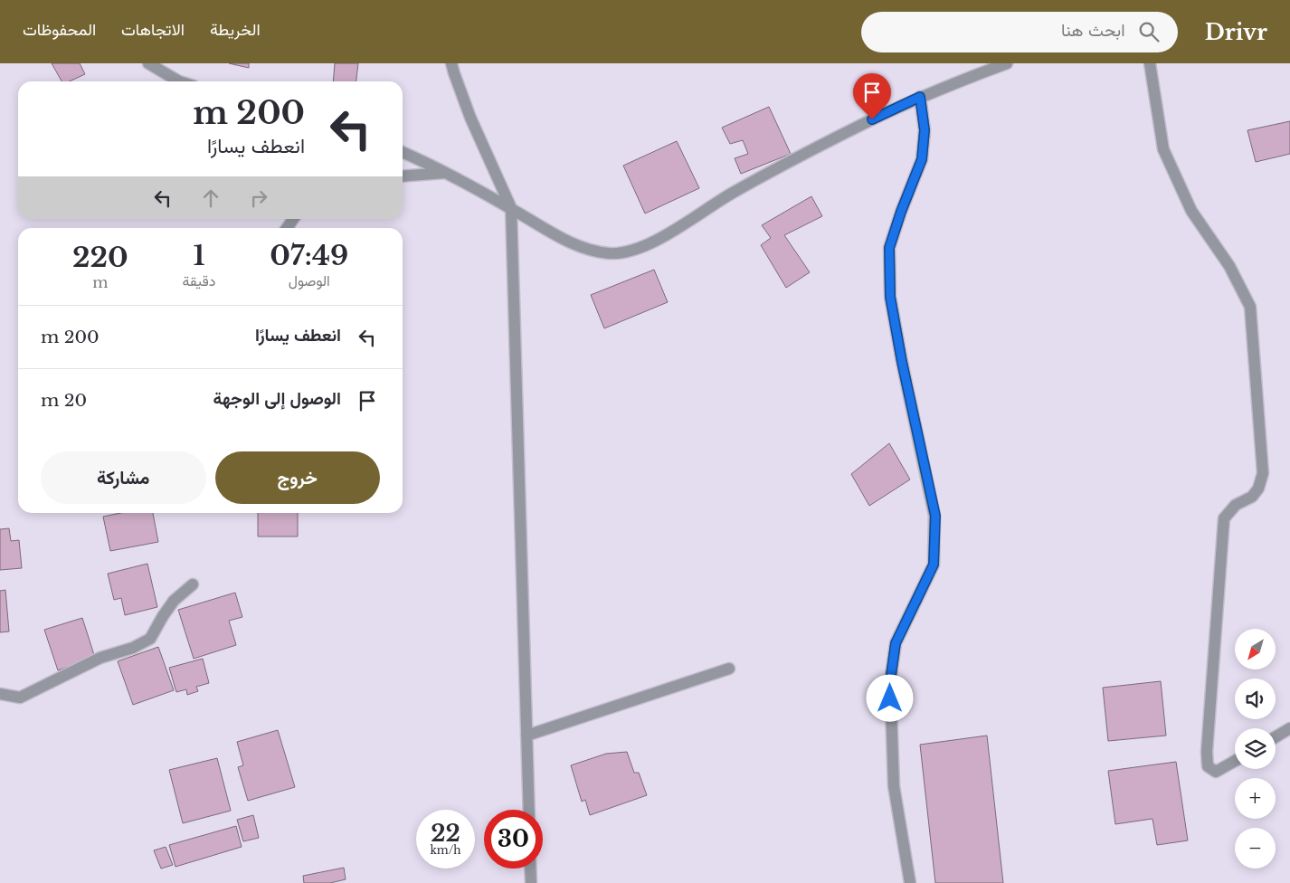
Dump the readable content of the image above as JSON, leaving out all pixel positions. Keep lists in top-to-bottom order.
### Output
{
  "north": "bottom left",
  "page": {
    "header": "Drivr",
    "search": "ابحث هنا",
    "nav": ["الخريطة", "الاتجاهات", "المحفوظات"],
    "turn": ["200 m", "انعطف يسارًا"],
    "eta": [
      "07:49",
      "الوصول",
      "1",
      "دقيقة",
      "220",
      "m"
    ],
    "list": [
      {
        "name": "انعطف يسارًا",
        "value": "200 m"
      },
      {
        "name": "الوصول إلى الوجهة",
        "value": "20 m"
      }
    ],
    "buttons": ["خروج", "مشاركة"],
    "map_buttons": ["+", "−"],
    "speed": "22 km/h",
    "limit": "30"
  }
}
